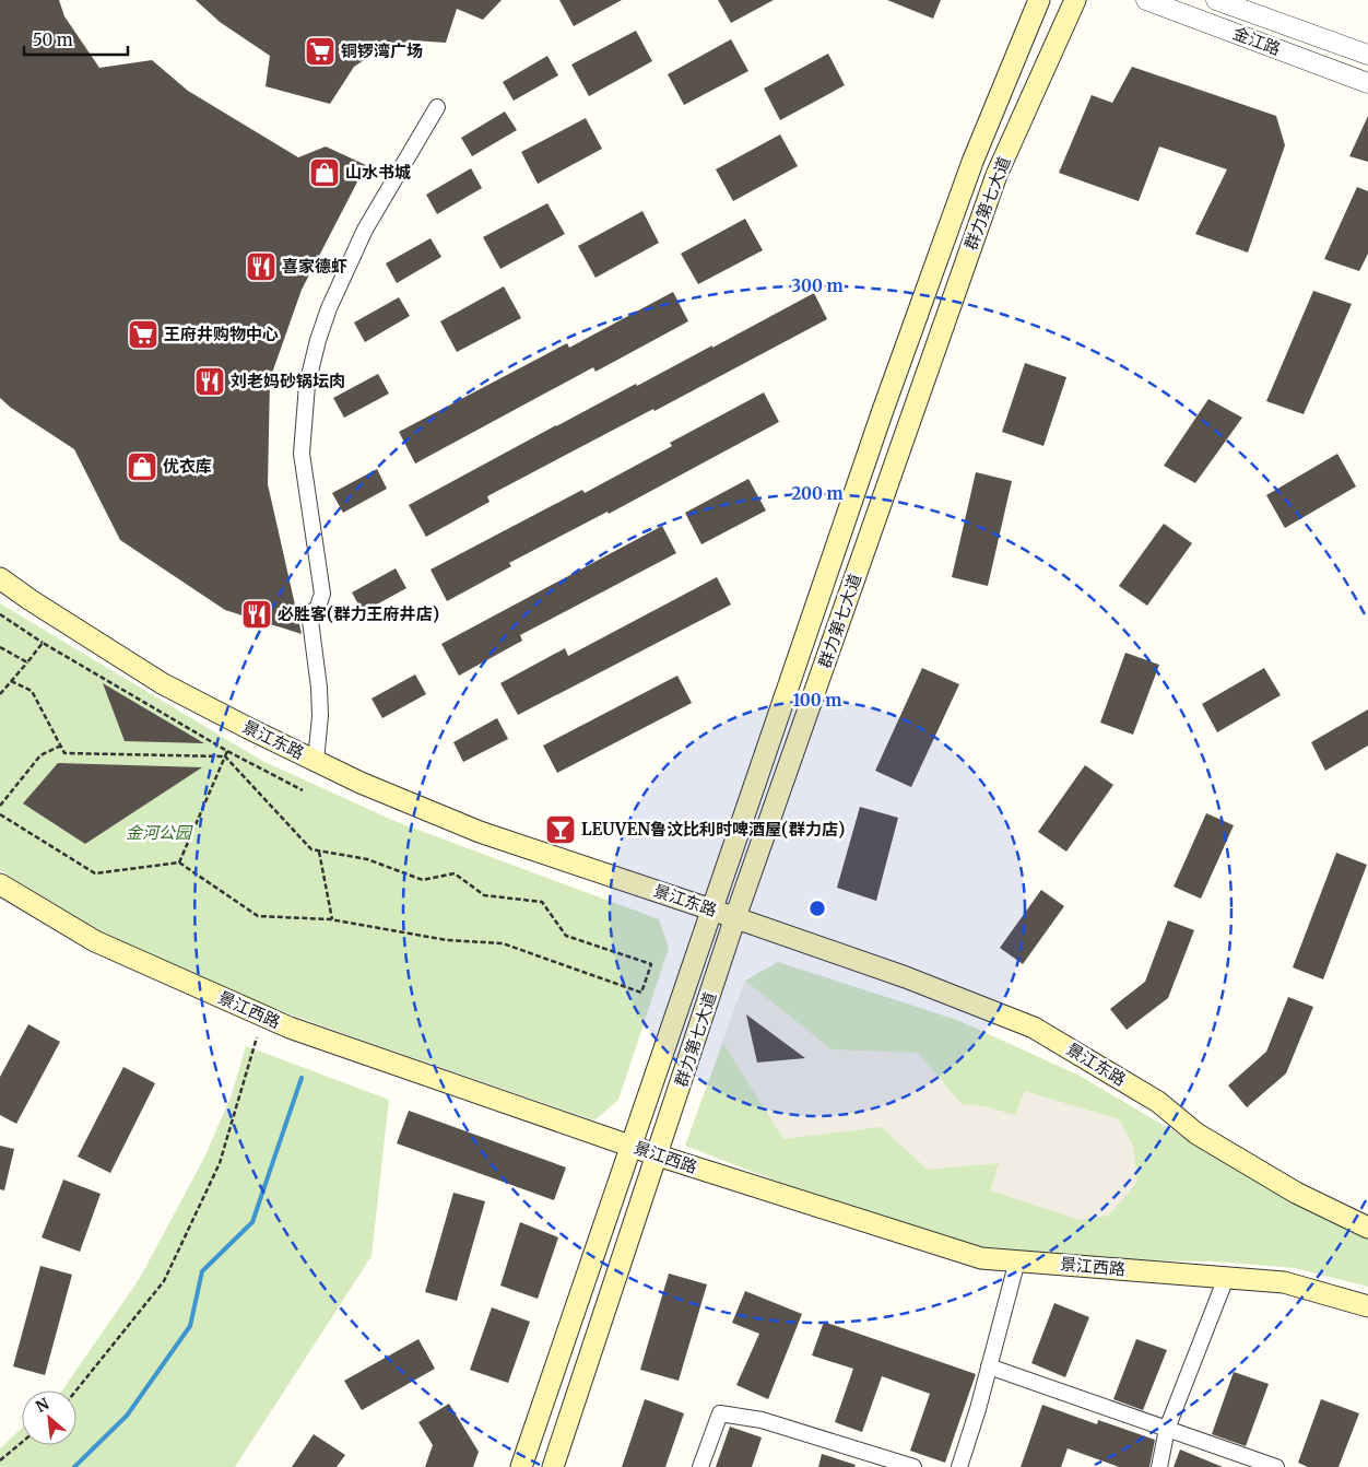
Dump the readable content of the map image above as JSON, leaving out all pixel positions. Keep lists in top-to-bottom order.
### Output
{
  "streets": {
    "main road": ["群力第七大道", "景江东路", "景江西路"],
    "street": ["金江路"]
  },
  "crossings": [
    ["群力第七大道", "景江东路"],
    ["群力第七大道", "景江西路"]
  ],
  "parks": ["金河公园"],
  "places": {
    "supermarket": ["铜锣湾广场", "王府井购物中心"],
    "shop": ["山水书城", "优衣库"],
    "restaurant": ["喜家德虾", "刘老妈砂锅坛肉", "必胜客(群力王府井店)"],
    "bar": ["LEUVEN鲁汶比利时啤酒屋(群力店)"]
  },
  "scale_bar": "50 m",
  "north": "top left",
  "rings": ["300 m", "200 m", "100 m"]
}
